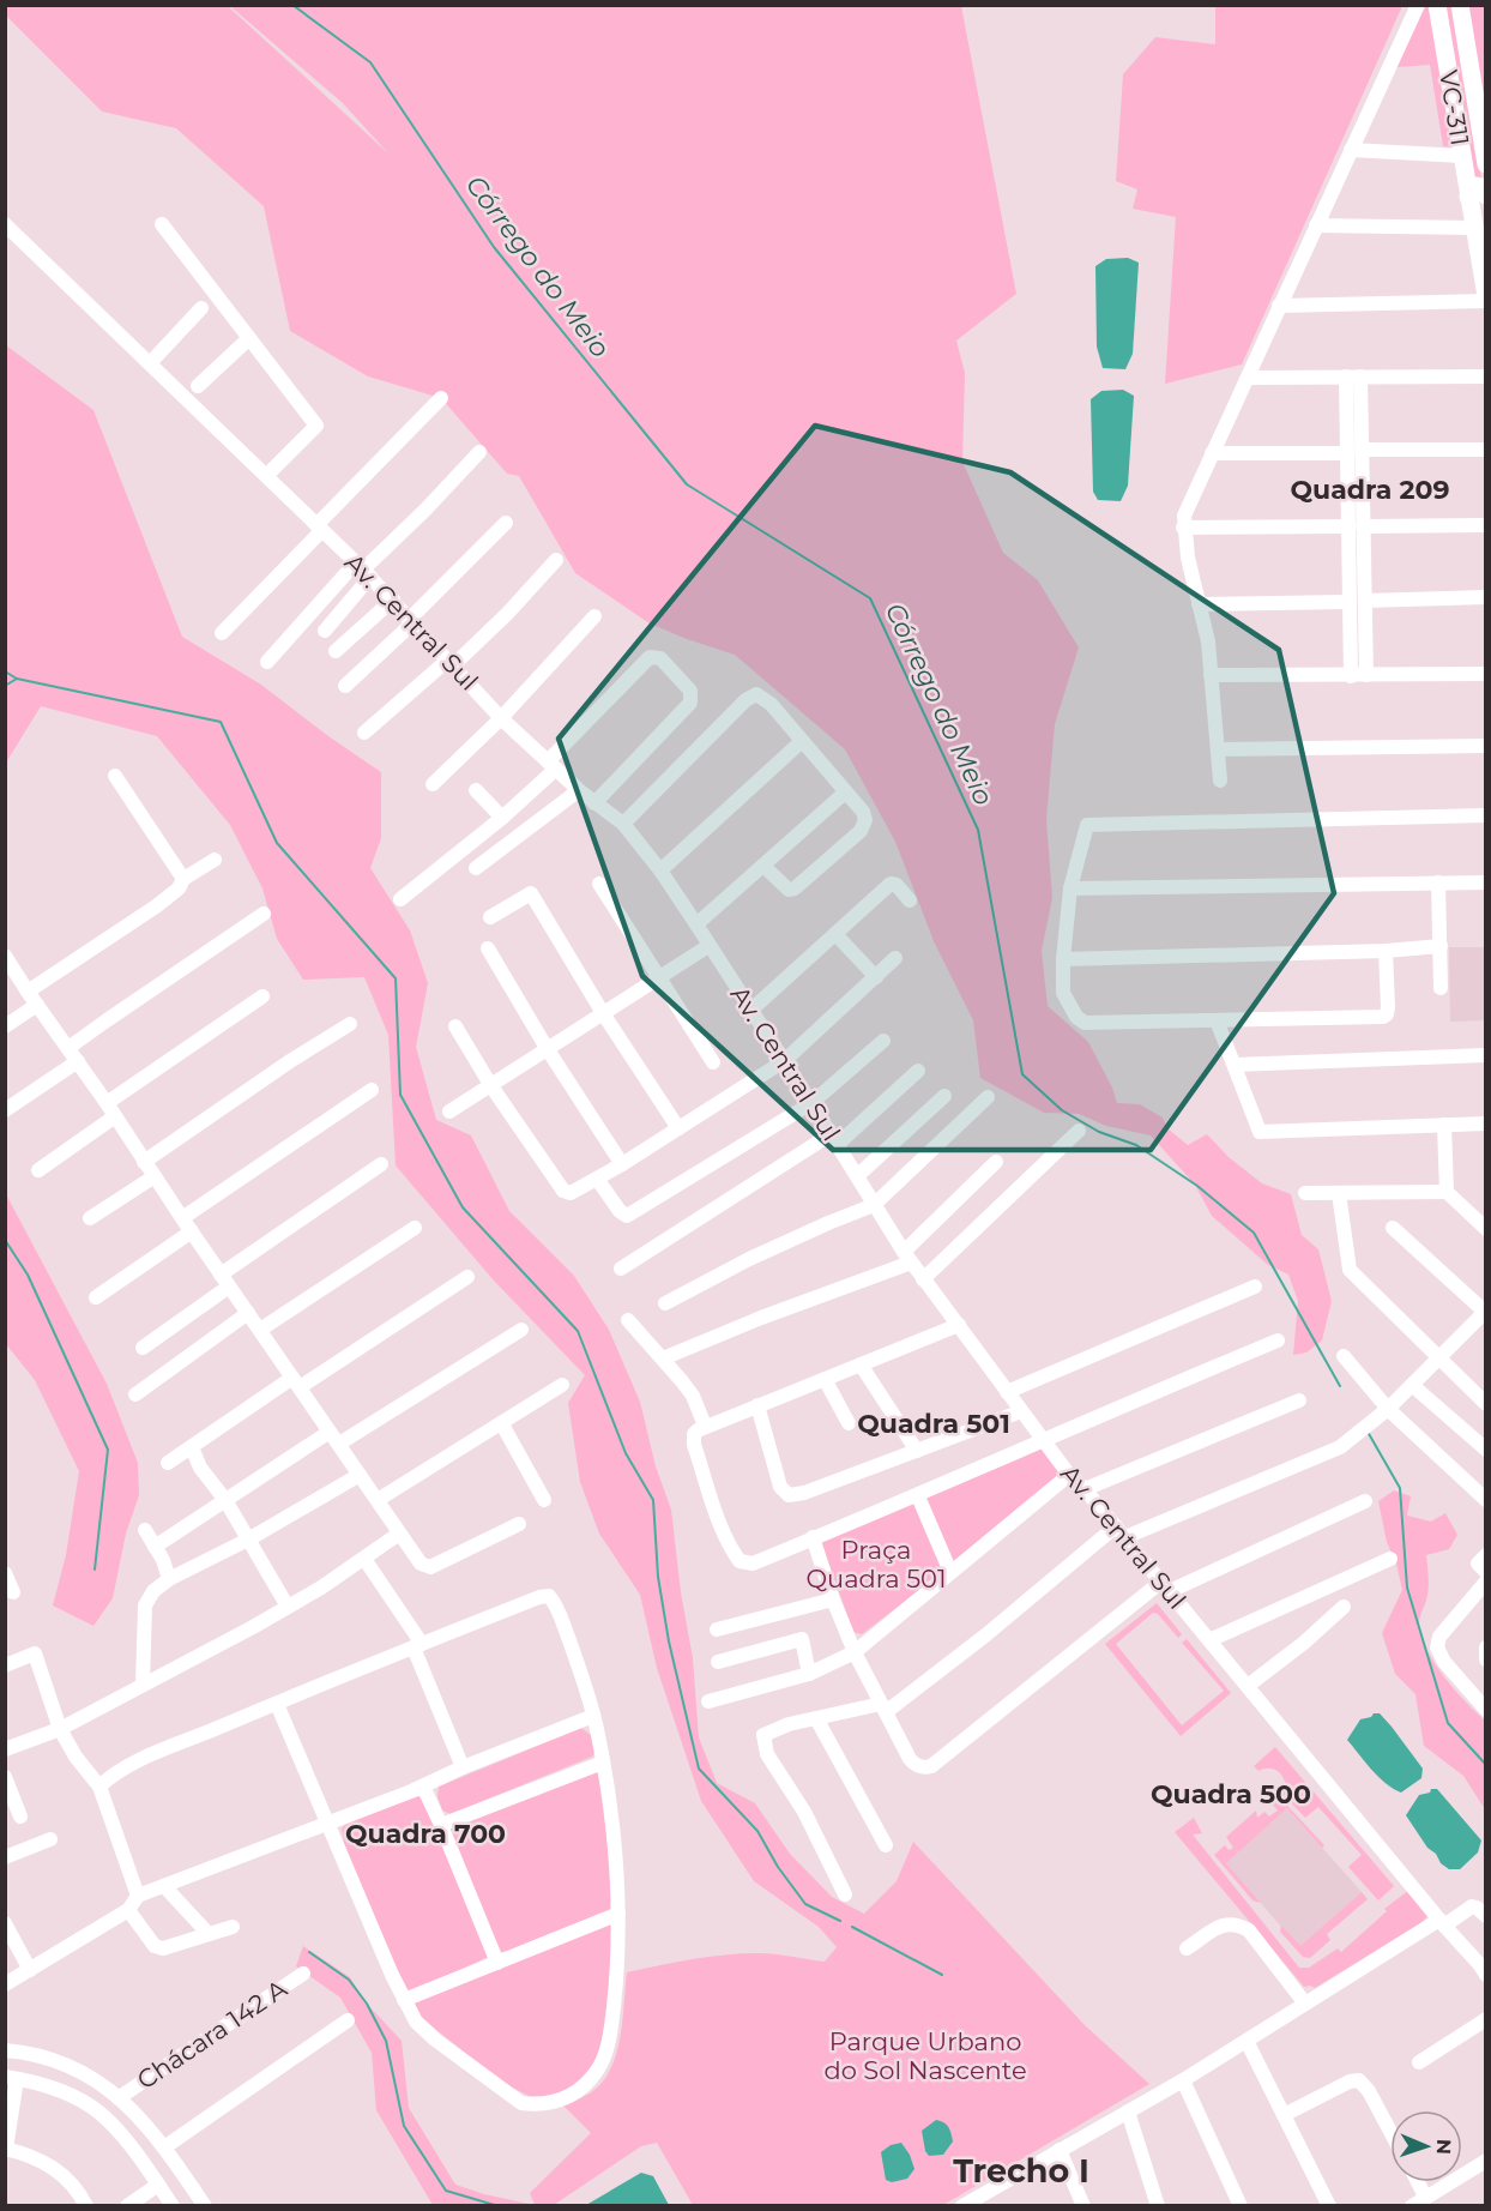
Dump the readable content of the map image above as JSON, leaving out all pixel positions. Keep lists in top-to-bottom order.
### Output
{
  "streets": {
    "main road": ["VC-311"],
    "street": ["Av. Central Sul", "Chácara 142 A"]
  },
  "districts": [
    "Quadra 209",
    "Quadra 501",
    "Quadra 500",
    "Quadra 700",
    "Trecho I"
  ],
  "water": ["Córrego do Meio"],
  "parks": ["Praça Quadra 501", "Parque Urbano do Sol Nascente"],
  "north": "right"
}
